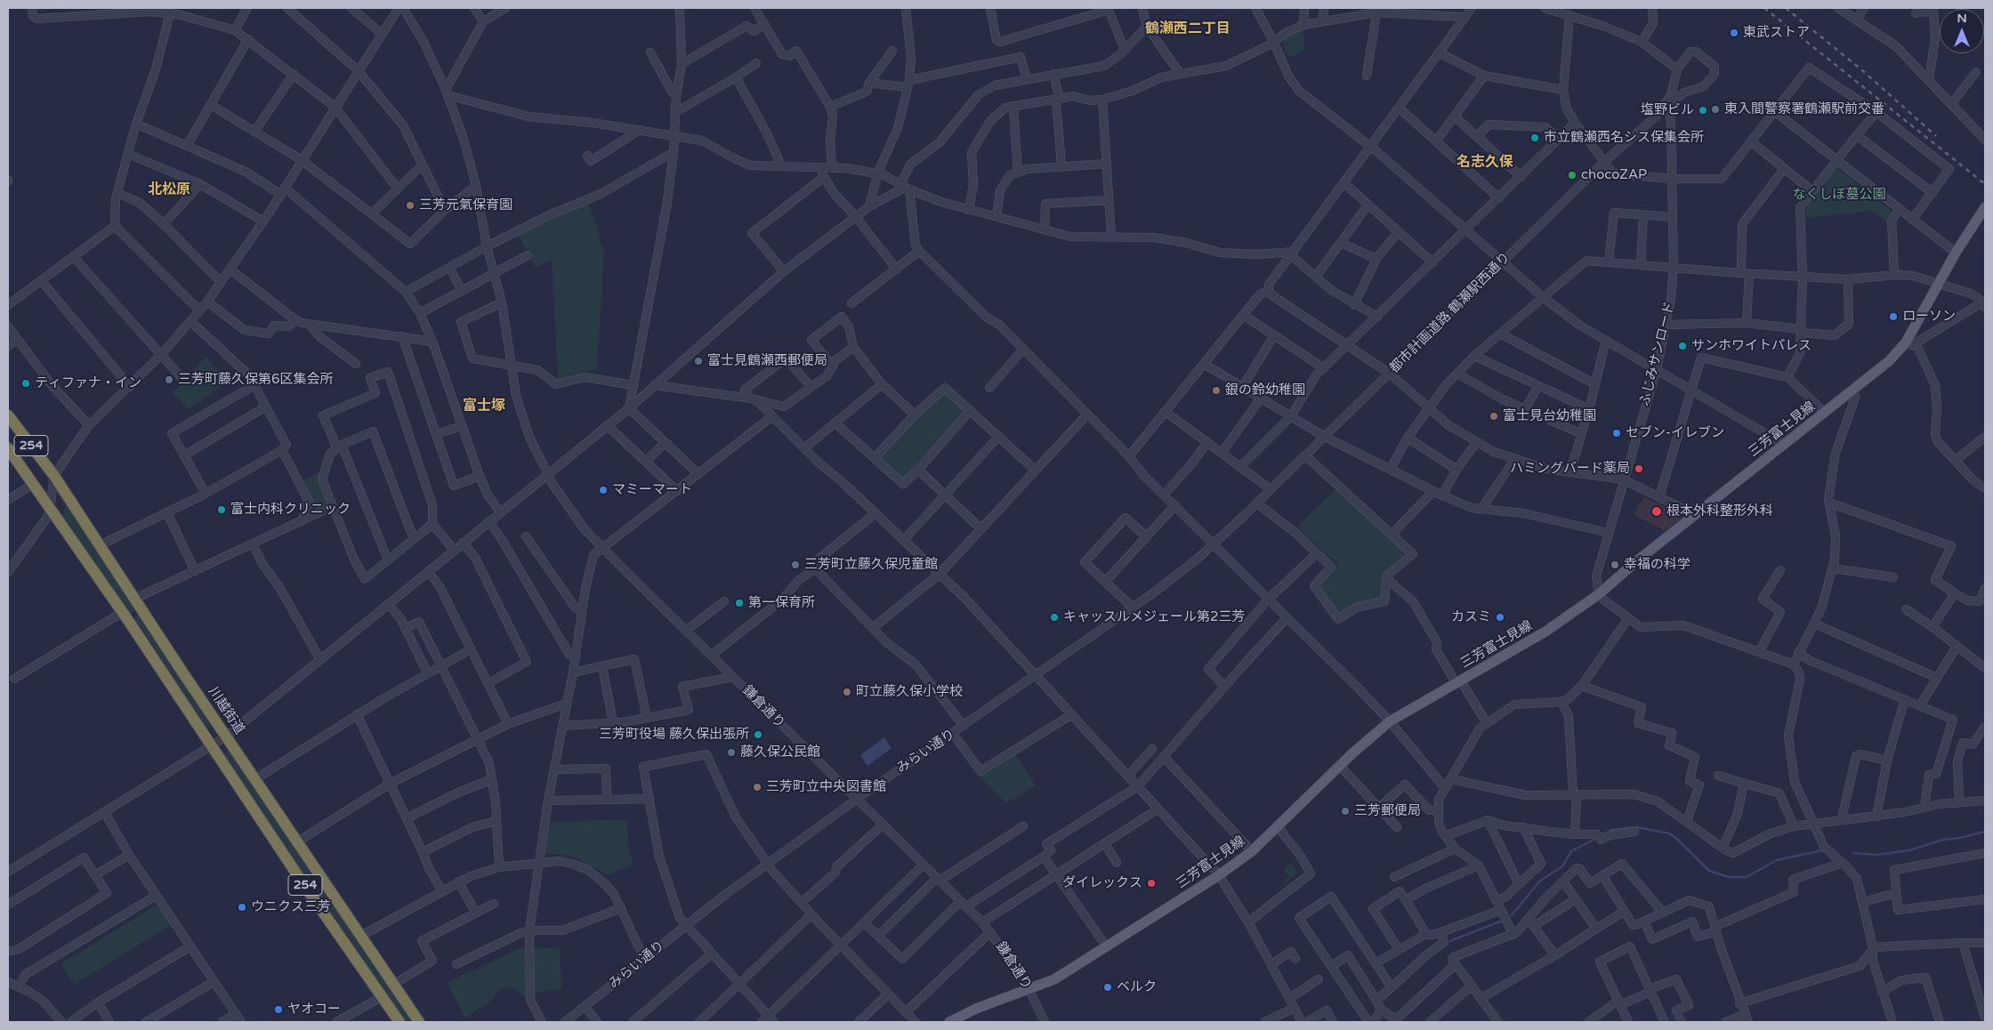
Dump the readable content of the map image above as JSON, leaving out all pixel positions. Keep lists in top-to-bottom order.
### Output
{
  "streets": {
    "highway": ["254", "川越街道"],
    "main road": ["三芳富士見線"],
    "street": [
      "都市計画道路 鶴瀬駅西通り",
      "ふじみサンロード",
      "鎌倉通り",
      "みらい通り"
    ]
  },
  "crossings": [
    ["都市計画道路 鶴瀬駅西通り", "みらい通り"],
    ["ふじみサンロード", "三芳富士見線"],
    ["三芳富士見線", "鎌倉通り"],
    ["鎌倉通り", "みらい通り"]
  ],
  "districts": [
    "鶴瀬西二丁目",
    "名志久保",
    "北松原",
    "富士塚"
  ],
  "parks": ["なくしぼ墓公園"],
  "places": [
    "東武ストア",
    "東入間警察署鶴瀬駅前交番",
    "塩野ビル",
    "市立鶴瀬西名シス保集会所",
    "chocoZAP",
    "三芳元氣保育園",
    "ローソン",
    "サンホワイトパレス",
    "富士見鶴瀬西郵便局",
    "三芳町藤久保第6区集会所",
    "ティファナ・イン",
    "銀の鈴幼稚園",
    "富士見台幼稚園",
    "セブン-イレブン",
    "ハミングバード薬局",
    "マミーマート",
    "富士内科クリニック",
    "根本外科整形外科",
    "三芳町立藤久保児童館",
    "幸福の科学",
    "第一保育所",
    "キャッスルメジェール第2三芳",
    "カスミ",
    "町立藤久保小学校",
    "三芳町役場 藤久保出張所",
    "藤久保公民館",
    "三芳町立中央図書館",
    "三芳郵便局",
    "ダイレックス",
    "ウニクス三芳",
    "ベルク",
    "ヤオコー"
  ],
  "north": "top"
}
